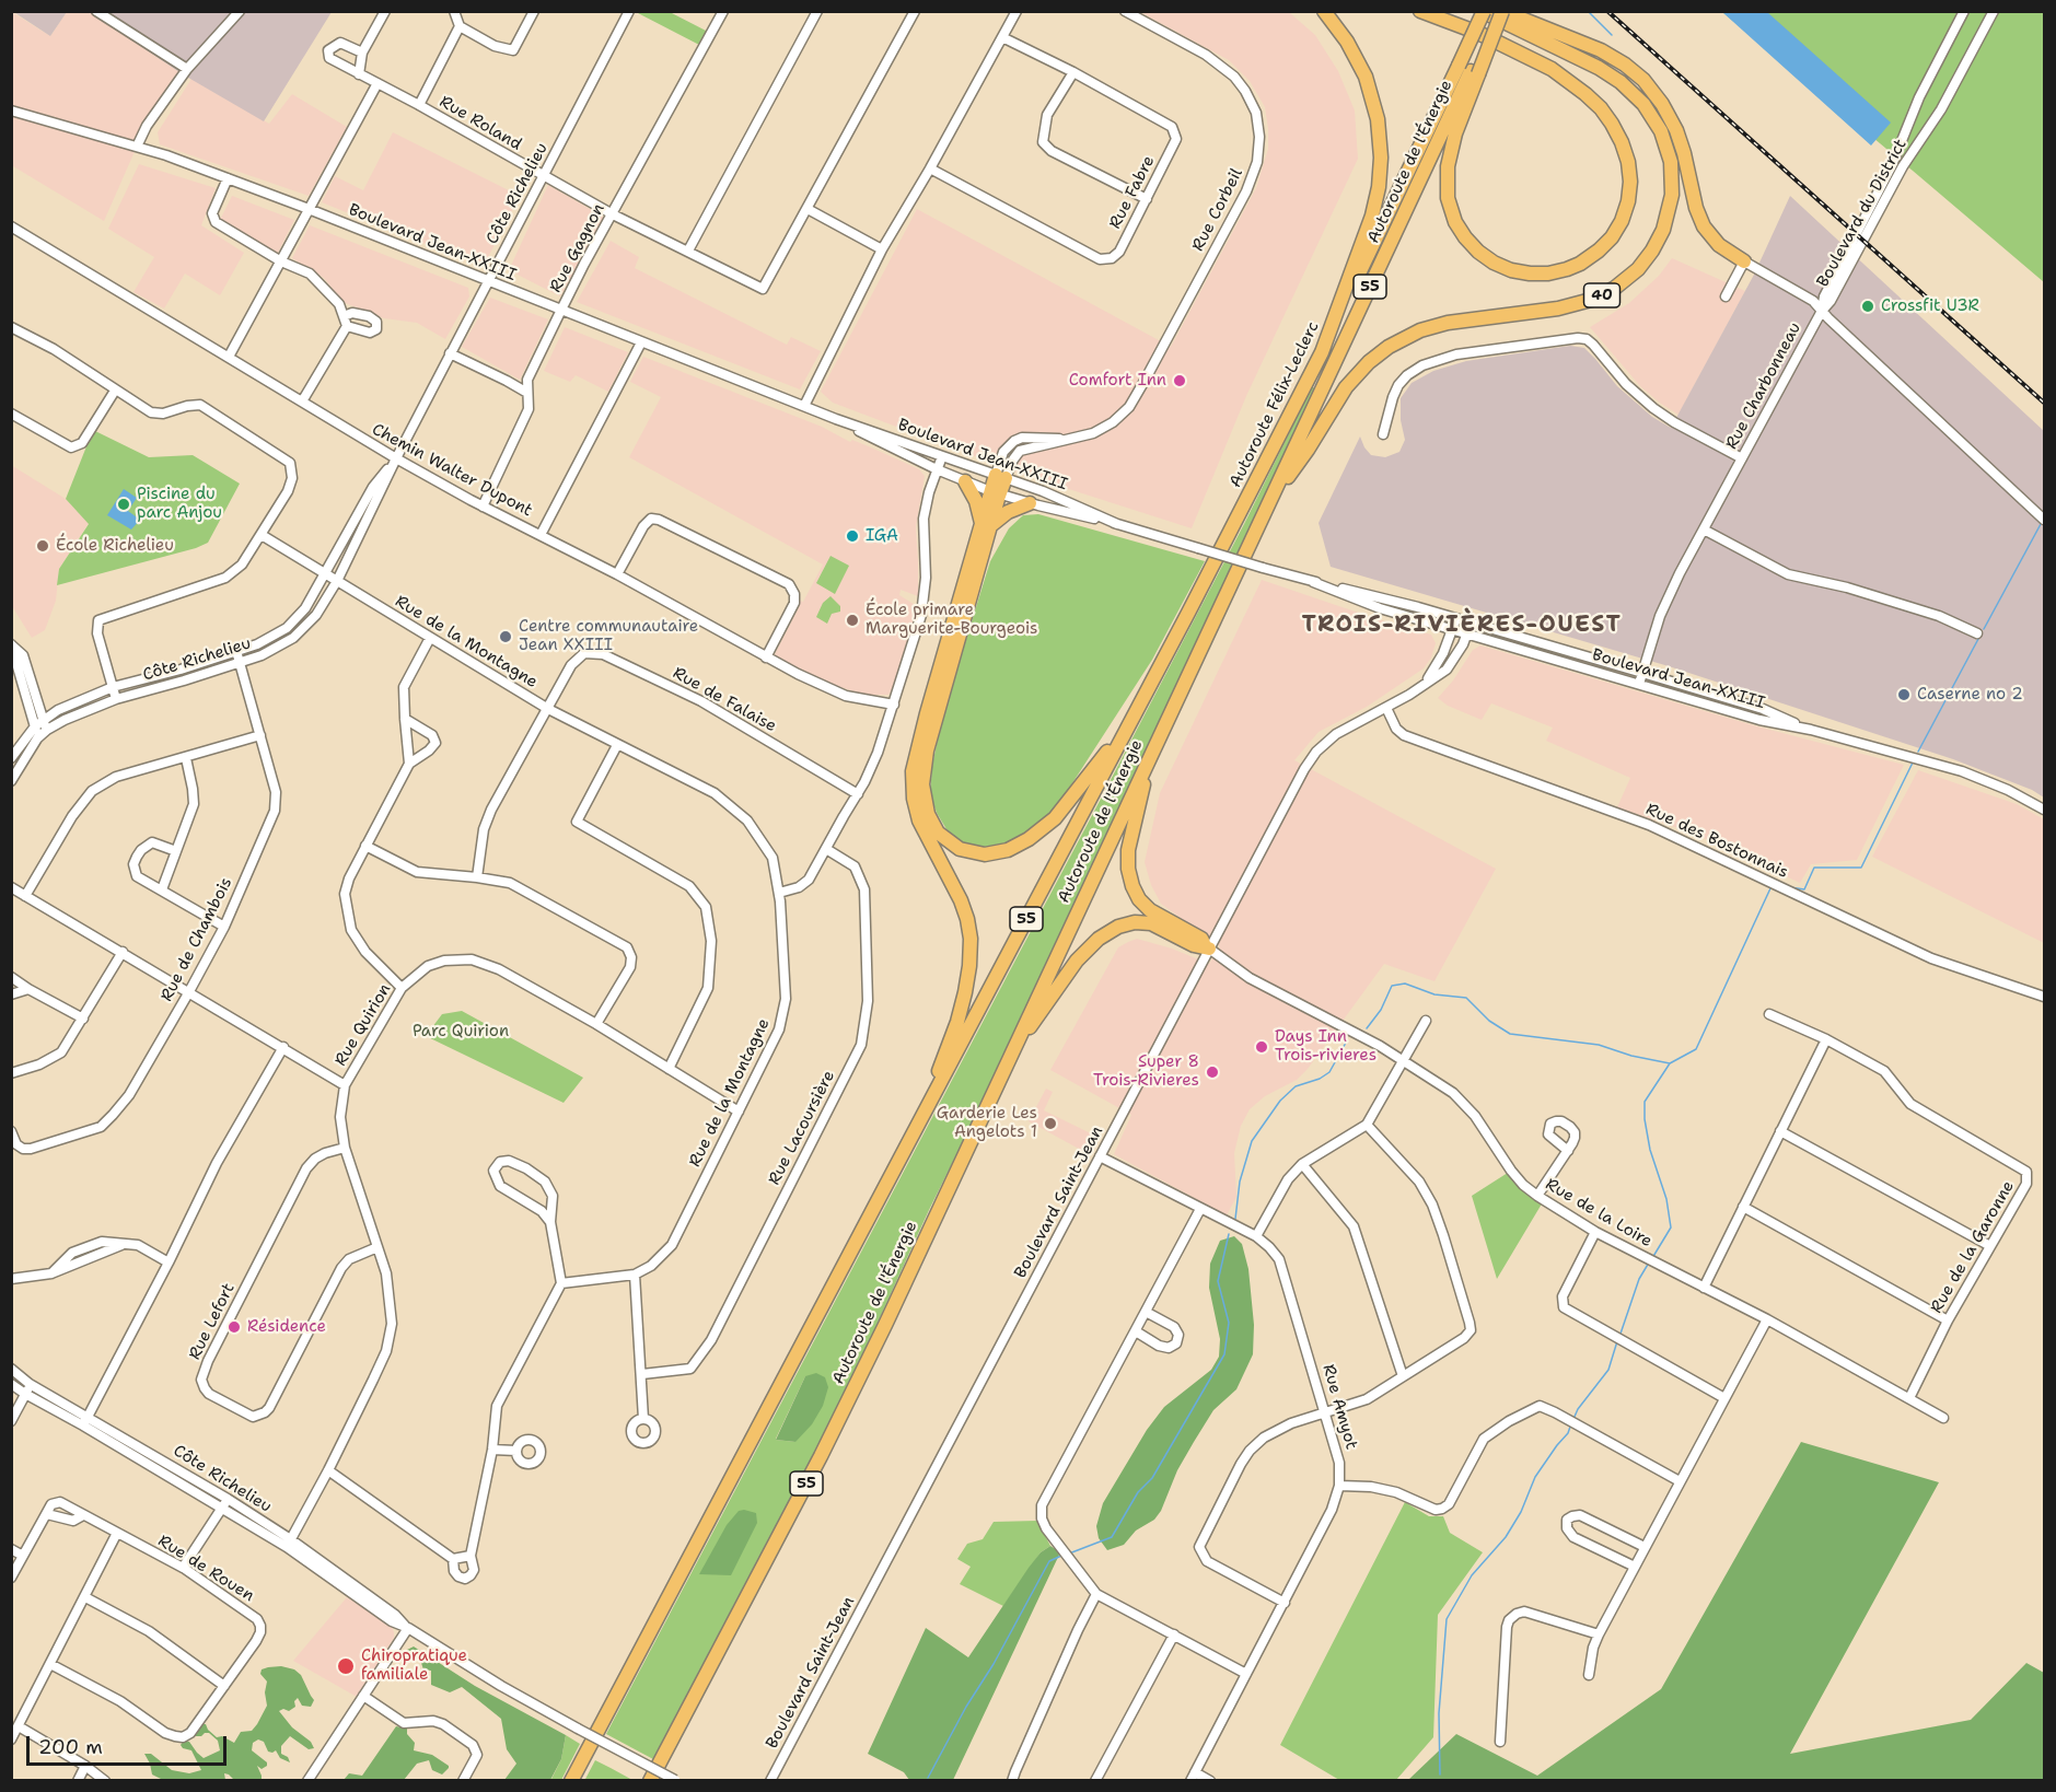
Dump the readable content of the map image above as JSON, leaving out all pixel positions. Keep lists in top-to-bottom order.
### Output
{
  "streets": {
    "highway": [
      "Autoroute de l'Énergie",
      "55",
      "40",
      "Autoroute Félix-Leclerc"
    ],
    "street": [
      "Rue Roland",
      "Rue Fabre",
      "Côte Richelieu",
      "Rue Corbeil",
      "Boulevard du District",
      "Boulevard Jean-XXIII",
      "Rue Gagnon",
      "Rue Charbonneau",
      "Chemin Walter Dupont",
      "Rue de la Montagne",
      "Rue de Falaise",
      "Rue des Bostonnais",
      "Rue de Chambois",
      "Rue Quirion",
      "Rue Lacoursière",
      "Boulevard Saint-Jean",
      "Rue de la Loire",
      "Rue de la Garonne",
      "Rue Lefort",
      "Rue Amyot",
      "Rue de Rouen"
    ]
  },
  "crossings": [
    ["Rue Roland", "Côte Richelieu"],
    ["Rue Roland", "Rue Gagnon"],
    ["Autoroute de l'Énergie", "40"],
    ["Autoroute de l'Énergie", "Autoroute Félix-Leclerc"],
    ["Côte Richelieu", "Boulevard Jean-XXIII"],
    ["Côte Richelieu", "Chemin Walter Dupont"],
    ["Côte Richelieu", "Rue de la Montagne"],
    ["Côte Richelieu", "Rue de Chambois"],
    ["Côte Richelieu", "Rue Quirion"],
    ["Rue Corbeil", "Boulevard Jean-XXIII"],
    ["Boulevard du District", "Rue Charbonneau"],
    ["Boulevard Jean-XXIII", "Rue Gagnon"],
    ["Boulevard Jean-XXIII", "Rue Charbonneau"],
    ["Boulevard Jean-XXIII", "Boulevard Saint-Jean"],
    ["Rue Gagnon", "Chemin Walter Dupont"],
    ["Rue de la Montagne", "Rue de Falaise"],
    ["Rue de la Montagne", "Rue Quirion"],
    ["Rue des Bostonnais", "Boulevard Saint-Jean"],
    ["Rue Quirion", "Rue Lefort"],
    ["Boulevard Saint-Jean", "Rue de la Loire"],
    ["Boulevard Saint-Jean", "Rue Amyot"],
    ["Rue de la Loire", "Rue de la Garonne"]
  ],
  "districts": ["TROIS-RIVIÈRES-OUEST"],
  "parks": ["Parc Quirion"],
  "places": [
    "Crossfit U3R",
    "Comfort Inn",
    "Piscine du parc Anjou",
    "IGA",
    "École Richelieu",
    "École primare Marguerite-Bourgeois",
    "Centre communautaire Jean XXIII",
    "Caserne no 2",
    "Days Inn Trois-rivieres",
    "Super 8 Trois-Rivieres",
    "Garderie Les Angelots 1",
    "Résidence",
    "Chiropratique familiale"
  ],
  "scale_bar": "200 m"
}
